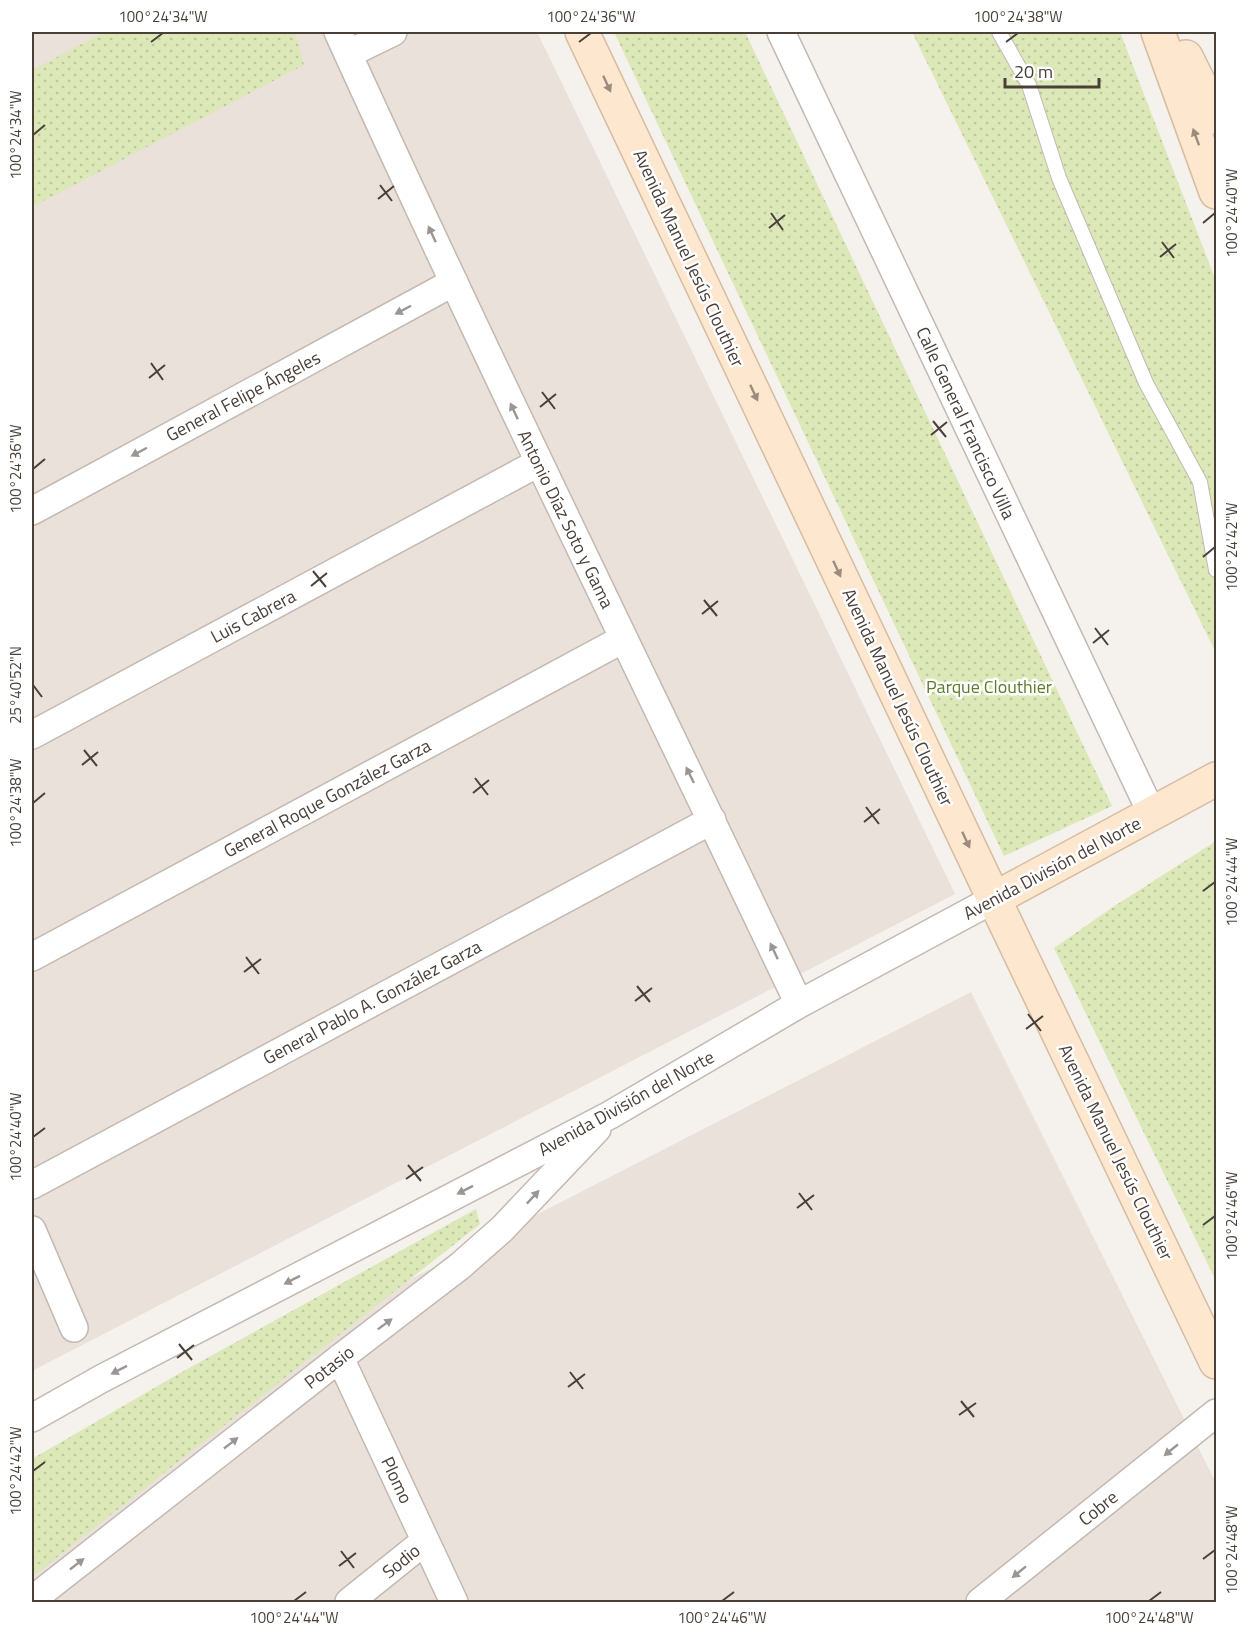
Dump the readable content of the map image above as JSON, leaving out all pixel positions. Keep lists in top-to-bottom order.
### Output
{
  "streets": {
    "street": [
      "Avenida Manuel Jesús Clouthier",
      "General Felipe Ángeles",
      "Calle General Francisco Villa",
      "Antonio Díaz Soto y Gama",
      "Luis Cabrera",
      "General Roque González Garza",
      "Avenida División del Norte",
      "General Pablo A. González Garza",
      "Potasio",
      "Plomo",
      "Cobre",
      "Sodio"
    ]
  },
  "crossings": [
    ["Avenida Manuel Jesús Clouthier", "Avenida División del Norte"],
    ["General Felipe Ángeles", "Antonio Díaz Soto y Gama"],
    ["Calle General Francisco Villa", "Avenida División del Norte"],
    ["Antonio Díaz Soto y Gama", "Luis Cabrera"],
    ["Antonio Díaz Soto y Gama", "General Roque González Garza"],
    ["Antonio Díaz Soto y Gama", "Avenida División del Norte"],
    ["Antonio Díaz Soto y Gama", "General Pablo A. González Garza"],
    ["Avenida División del Norte", "Potasio"],
    ["Potasio", "Plomo"],
    ["Plomo", "Sodio"]
  ],
  "one_way": [
    "Avenida Manuel Jesús Clouthier",
    "General Felipe Ángeles",
    "Antonio Díaz Soto y Gama",
    "Avenida División del Norte",
    "Potasio",
    "Cobre"
  ],
  "parks": ["Parque Clouthier"],
  "scale_bar": "20 m",
  "coordinates": [
    "100°24'34\"W",
    "100°24'36\"W",
    "100°24'38\"W",
    "100°24'40\"W",
    "100°24'42\"W",
    "25°40'52\"N",
    "100°24'44\"W",
    "100°24'46\"W",
    "100°24'48\"W"
  ]
}
